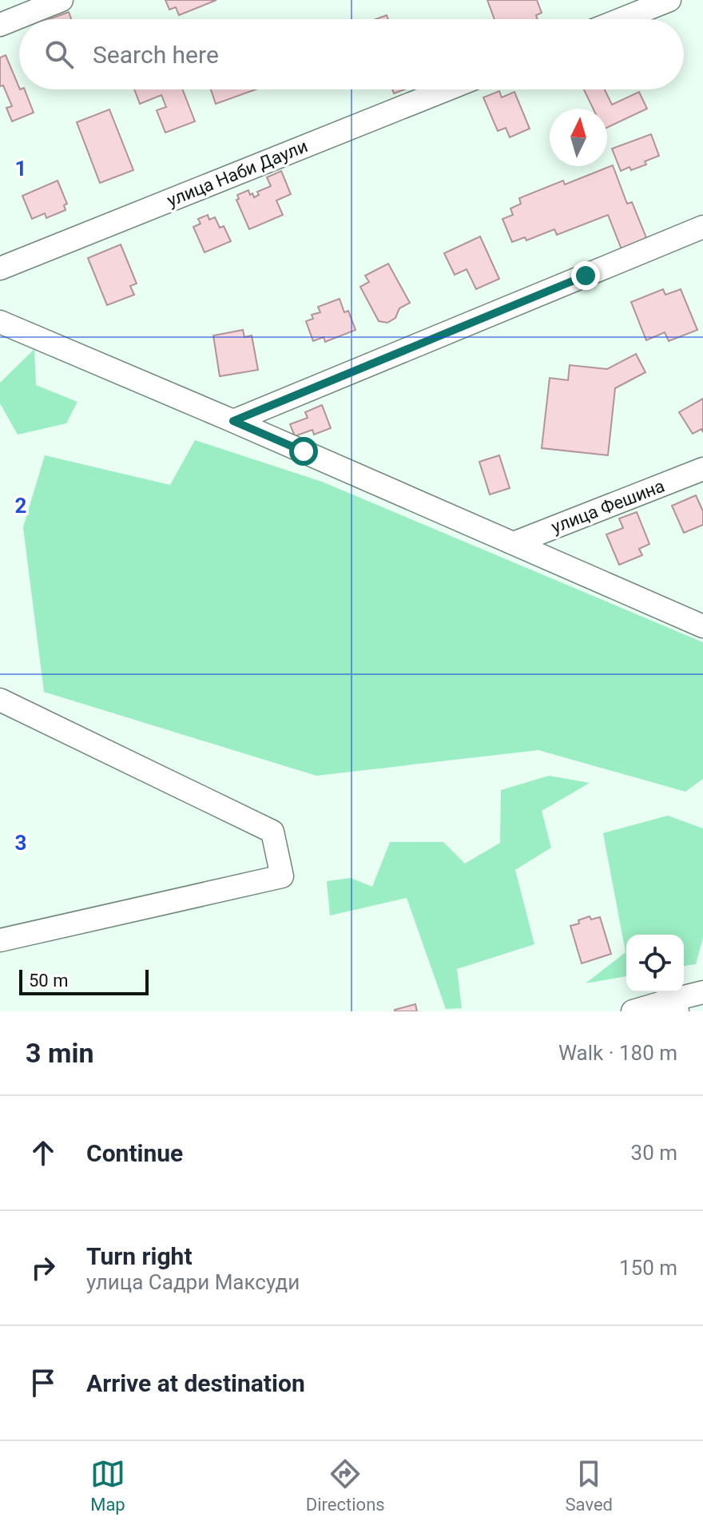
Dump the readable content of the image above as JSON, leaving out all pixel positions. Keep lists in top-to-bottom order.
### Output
{
  "streets": {
    "street": ["улица Наби Даули", "улица Фешина"]
  },
  "scale_bar": "50 m",
  "north": "top",
  "page": {
    "search": "Search here",
    "scale": "50 m",
    "heading": ["3 min", "Walk · 180 m"],
    "list": [
      ["Continue", "30 m"],
      ["Turn right", "улица Садри Максуди", "150 m"],
      "Arrive at destination"
    ],
    "nav": ["Map", "Directions", "Saved"]
  },
  "grid": {
    "rows": ["1", "2", "3"]
  }
}
